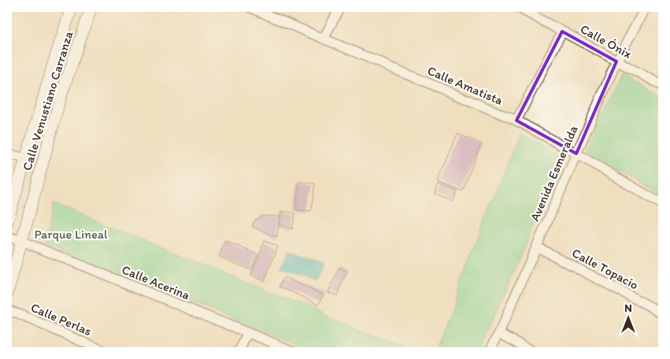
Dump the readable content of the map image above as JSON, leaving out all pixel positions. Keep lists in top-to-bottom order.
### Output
{
  "streets": {
    "street": [
      "Calle Ónix",
      "Calle Amatista",
      "Calle Venustiano Carranza",
      "Avenida Esmeralda",
      "Calle Topacio",
      "Calle Acerina",
      "Calle Perlas"
    ]
  },
  "crossings": [
    ["Calle Ónix", "Avenida Esmeralda"],
    ["Calle Amatista", "Avenida Esmeralda"],
    ["Calle Venustiano Carranza", "Calle Acerina"],
    ["Avenida Esmeralda", "Calle Topacio"]
  ],
  "parks": ["Parque Lineal"],
  "north": "top"
}
